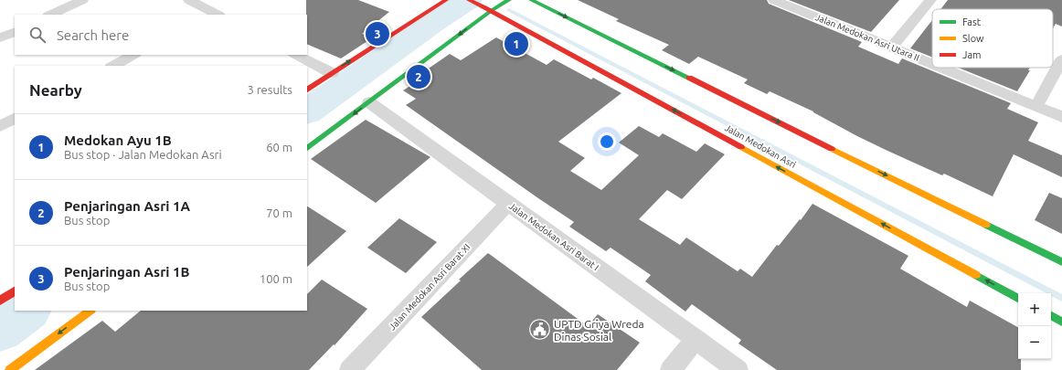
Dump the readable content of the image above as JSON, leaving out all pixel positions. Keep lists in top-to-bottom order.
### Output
{
  "streets": {
    "street": [
      "Jalan Medokan Asri Utara II",
      "Jalan Medokan Asri",
      "Jalan Medokan Asri Barat I",
      "Jalan Medokan Asri Barat XI"
    ]
  },
  "crossings": [
    ["Jalan Medokan Asri Barat I", "Jalan Medokan Asri Barat XI"]
  ],
  "places": {
    "public building": ["UPTD Griya Wreda Dinas Sosial"]
  },
  "legend": ["Fast", "Slow", "Jam"],
  "page": {
    "search": "Search here",
    "pins": ["3", "1", "2"],
    "heading": ["Nearby", "3 results"],
    "list": [
      {
        "mark": "1",
        "name": "Medokan Ayu 1B",
        "note": "Bus stop · Jalan Medokan Asri",
        "value": "60 m"
      },
      {
        "mark": "2",
        "name": "Penjaringan Asri 1A",
        "note": "Bus stop",
        "value": "70 m"
      },
      {
        "mark": "3",
        "name": "Penjaringan Asri 1B",
        "note": "Bus stop",
        "value": "100 m"
      }
    ],
    "map_buttons": ["+", "−"]
  }
}
